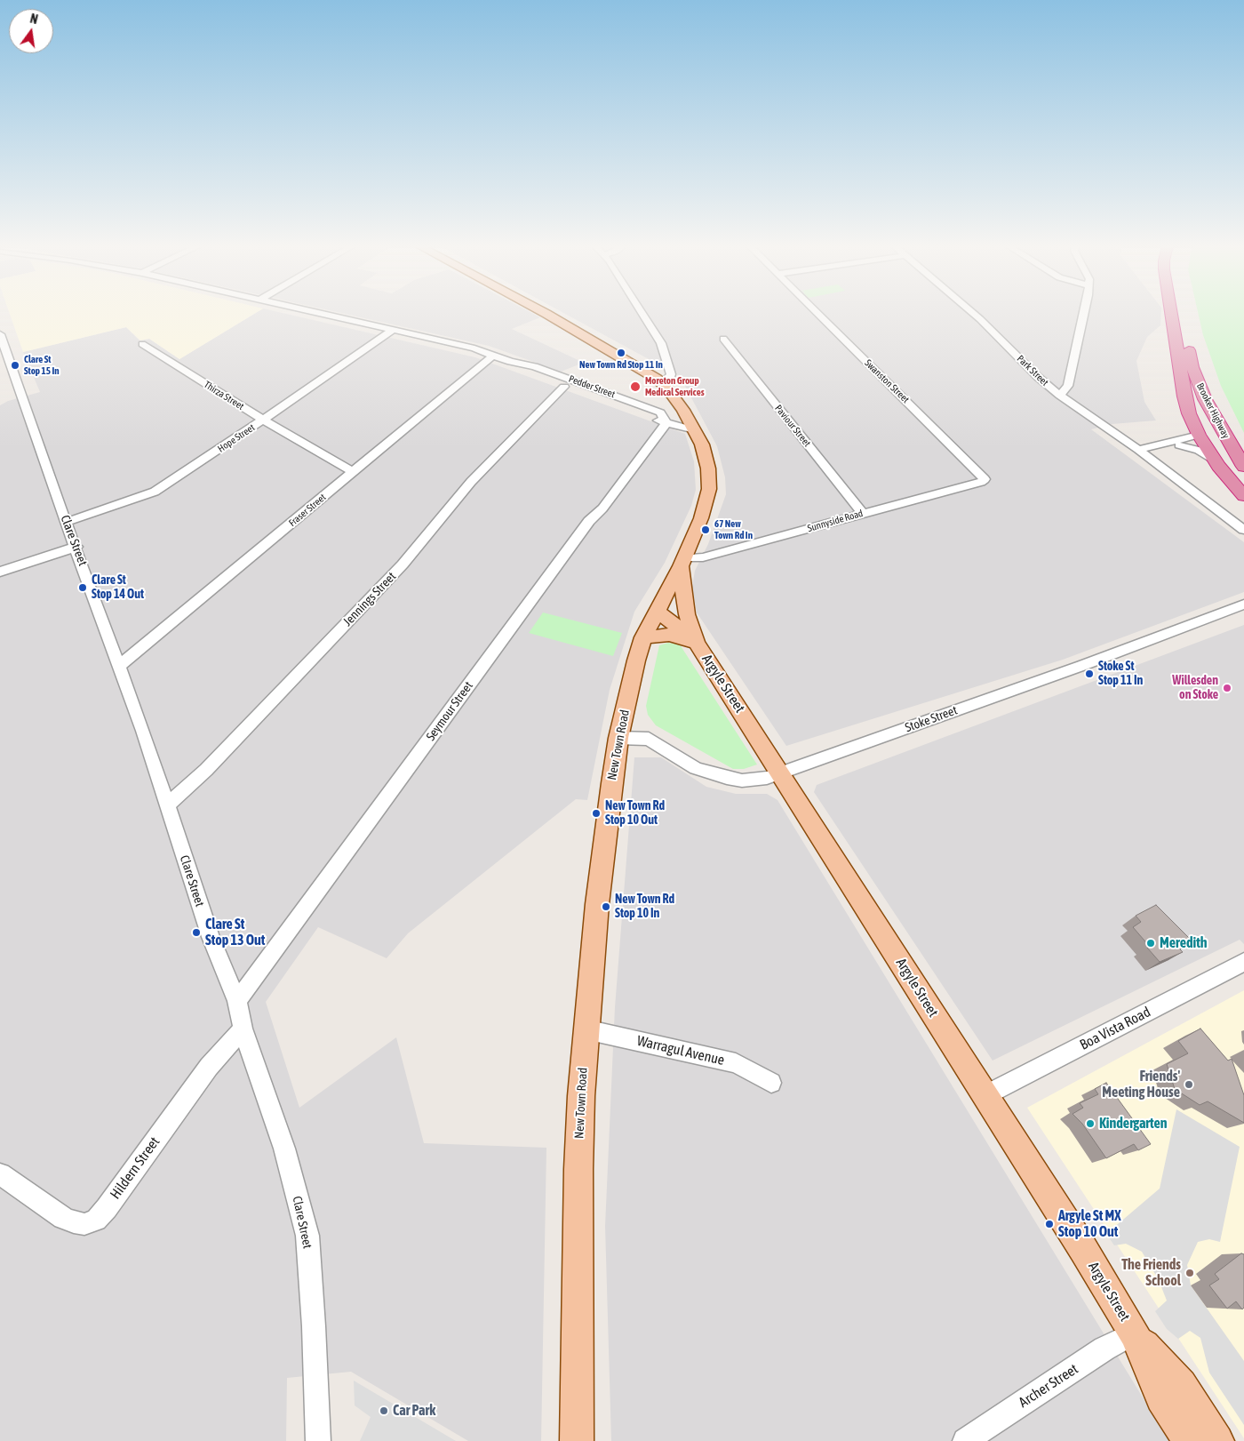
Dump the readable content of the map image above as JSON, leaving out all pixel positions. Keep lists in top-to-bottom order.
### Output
{
  "streets": {
    "highway": ["Brooker Highway"],
    "main road": ["Argyle Street", "New Town Road"],
    "street": [
      "Park Street",
      "Swanston Street",
      "Pedder Street",
      "Thirza Street",
      "Paviour Street",
      "Hope Street",
      "Fraser Street",
      "Sunnyside Road",
      "Clare Street",
      "Jennings Street",
      "Seymour Street",
      "Stoke Street",
      "Boa Vista Road",
      "Warragul Avenue",
      "Hildern Street",
      "Archer Street"
    ]
  },
  "crossings": [
    ["Swanston Street", "Sunnyside Road"],
    ["Pedder Street", "Hope Street"],
    ["Pedder Street", "Fraser Street"],
    ["Pedder Street", "Jennings Street"],
    ["Pedder Street", "Seymour Street"],
    ["Pedder Street", "New Town Road"],
    ["Thirza Street", "Hope Street"],
    ["Thirza Street", "Fraser Street"],
    ["Paviour Street", "Sunnyside Road"],
    ["Hope Street", "Clare Street"],
    ["Fraser Street", "Clare Street"],
    ["Sunnyside Road", "Argyle Street"],
    ["Sunnyside Road", "New Town Road"],
    ["Clare Street", "Jennings Street"],
    ["Clare Street", "Seymour Street"],
    ["Clare Street", "Hildern Street"],
    ["Argyle Street", "Stoke Street"],
    ["Argyle Street", "New Town Road"],
    ["Argyle Street", "Boa Vista Road"],
    ["Argyle Street", "Archer Street"],
    ["Stoke Street", "New Town Road"],
    ["New Town Road", "Warragul Avenue"]
  ],
  "places": [
    "New Town Rd Stop 11 In",
    "Clare St Stop 15 In",
    "Moreton Group Medical Services",
    "67 New Town Rd In",
    "Clare St Stop 14 Out",
    "Stoke St Stop 11 In",
    "Willesden on Stoke",
    "New Town Rd Stop 10 Out",
    "New Town Rd Stop 10 In",
    "Clare St Stop 13 Out",
    "Meredith",
    "Friends' Meeting House",
    "Kindergarten",
    "Argyle St MX Stop 10 Out",
    "The Friends School",
    "Car Park"
  ],
  "north": "top"
}
